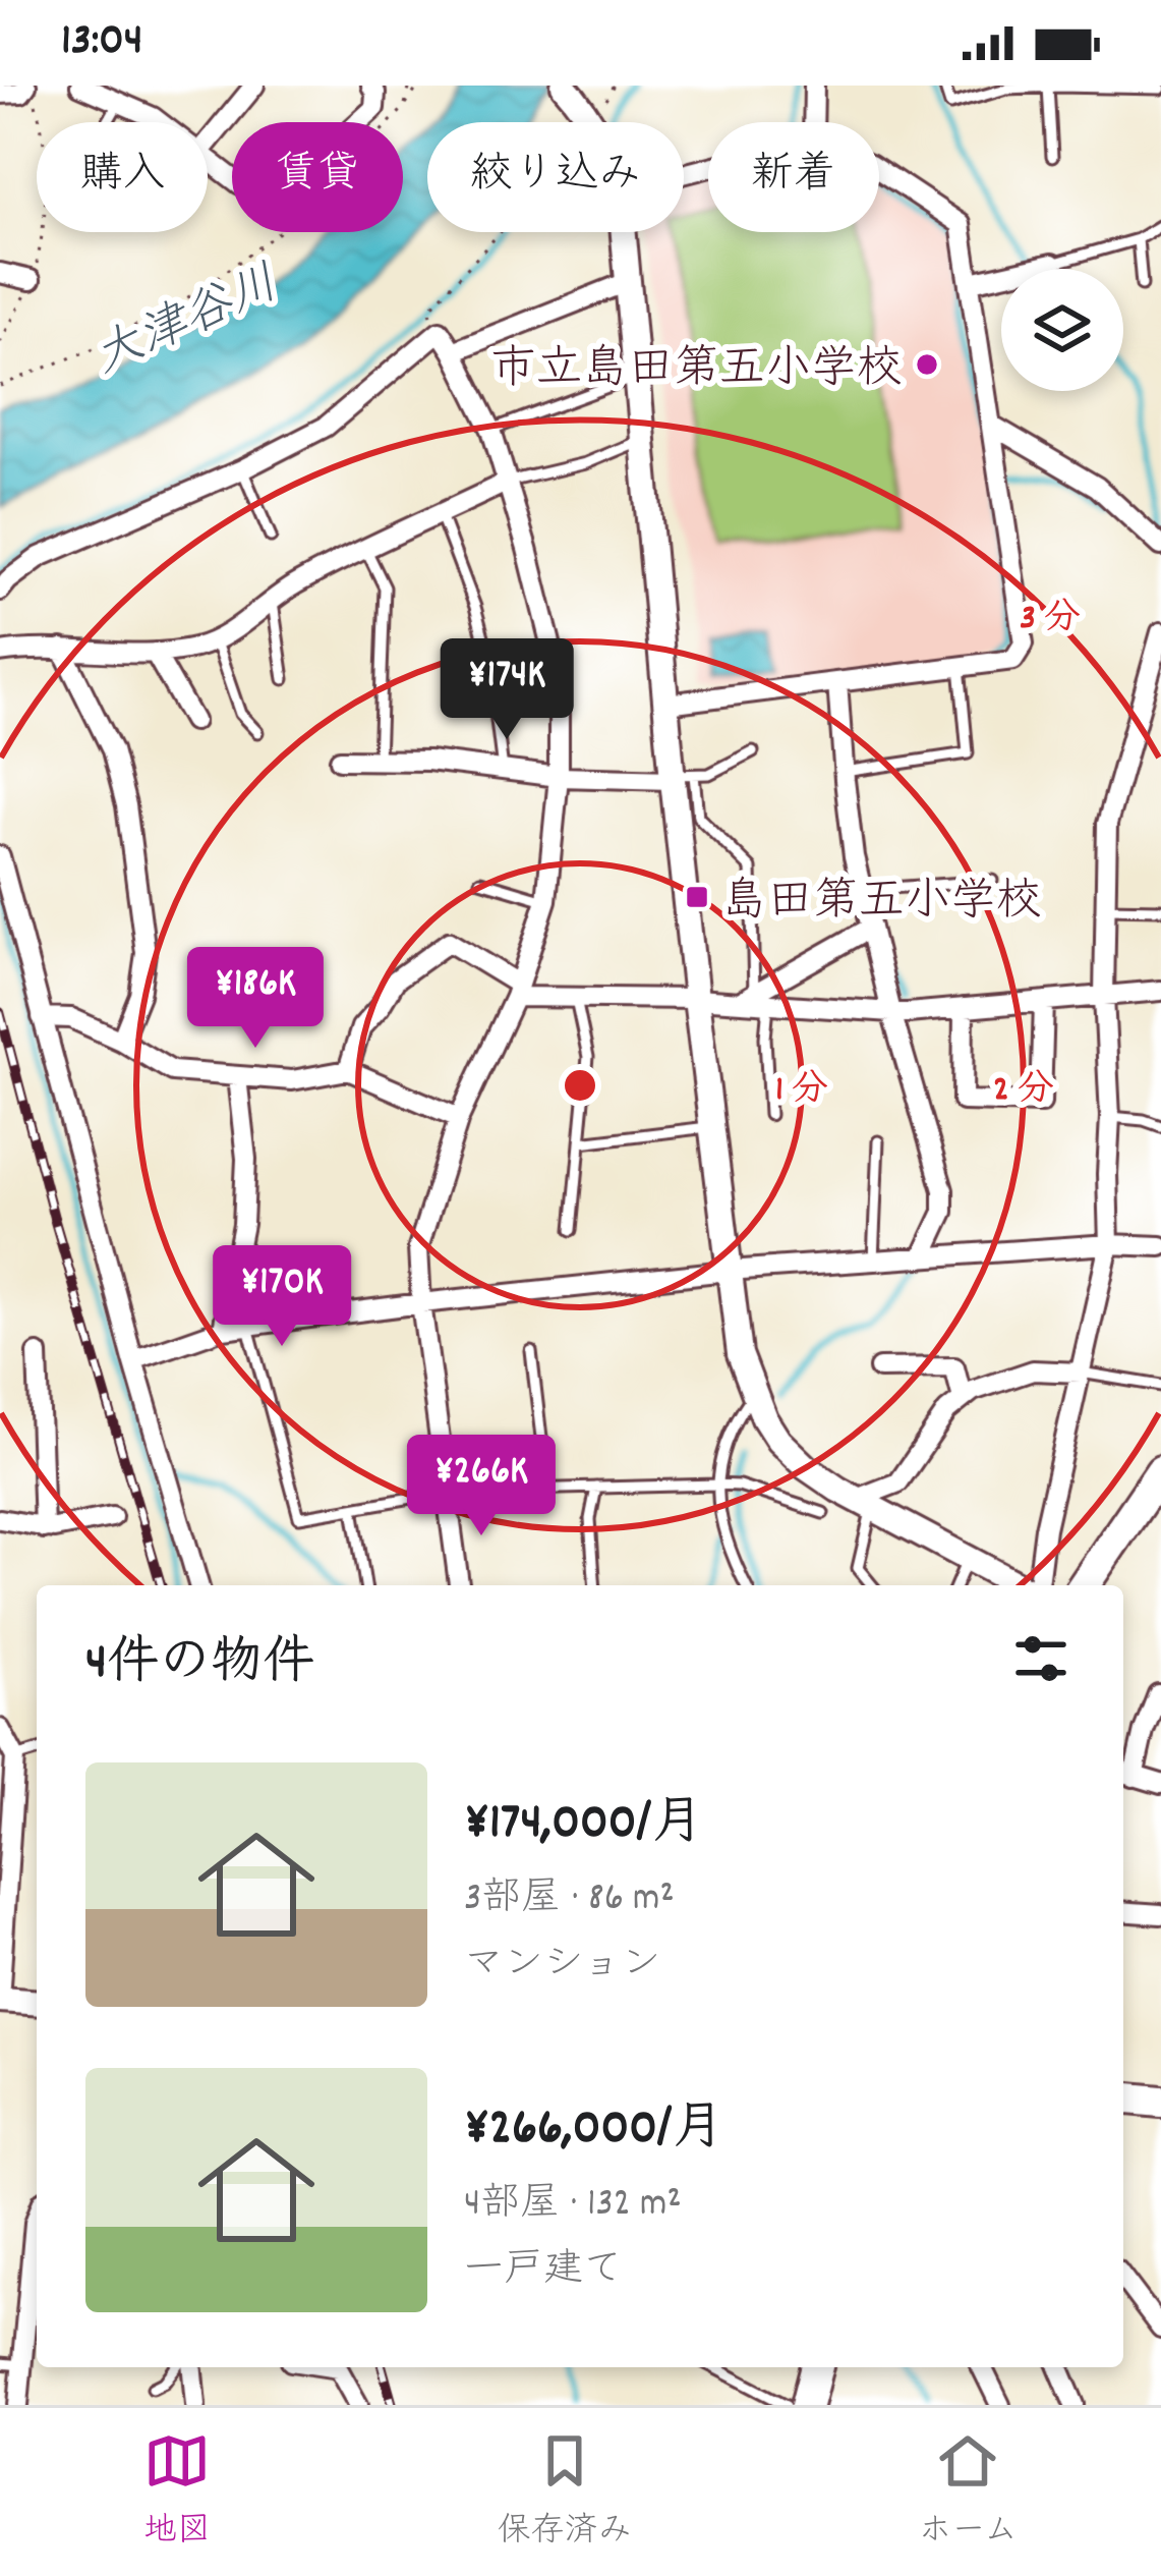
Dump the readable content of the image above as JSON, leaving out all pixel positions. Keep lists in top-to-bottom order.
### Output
{
  "water": ["大津谷川"],
  "places": {
    "other": ["市立島田第五小学校"],
    "transit": ["島田第五小学校"]
  },
  "page": {
    "status": "13:04",
    "chip": [
      "購入",
      "賃貸",
      "絞り込み",
      "新着"
    ],
    "price": [
      "¥174K",
      "¥186K",
      "¥170K",
      "¥266K"
    ],
    "heading": "4件の物件",
    "list": [
      {
        "name": "¥174,000/月",
        "note": "3部屋 · 86 m² · マンション"
      },
      {
        "name": "¥266,000/月",
        "note": "4部屋 · 132 m² · 一戸建て"
      }
    ],
    "tabs": ["地図", "保存済み", "ホーム"]
  },
  "rings": ["3 分", "1 分", "2 分"]
}
